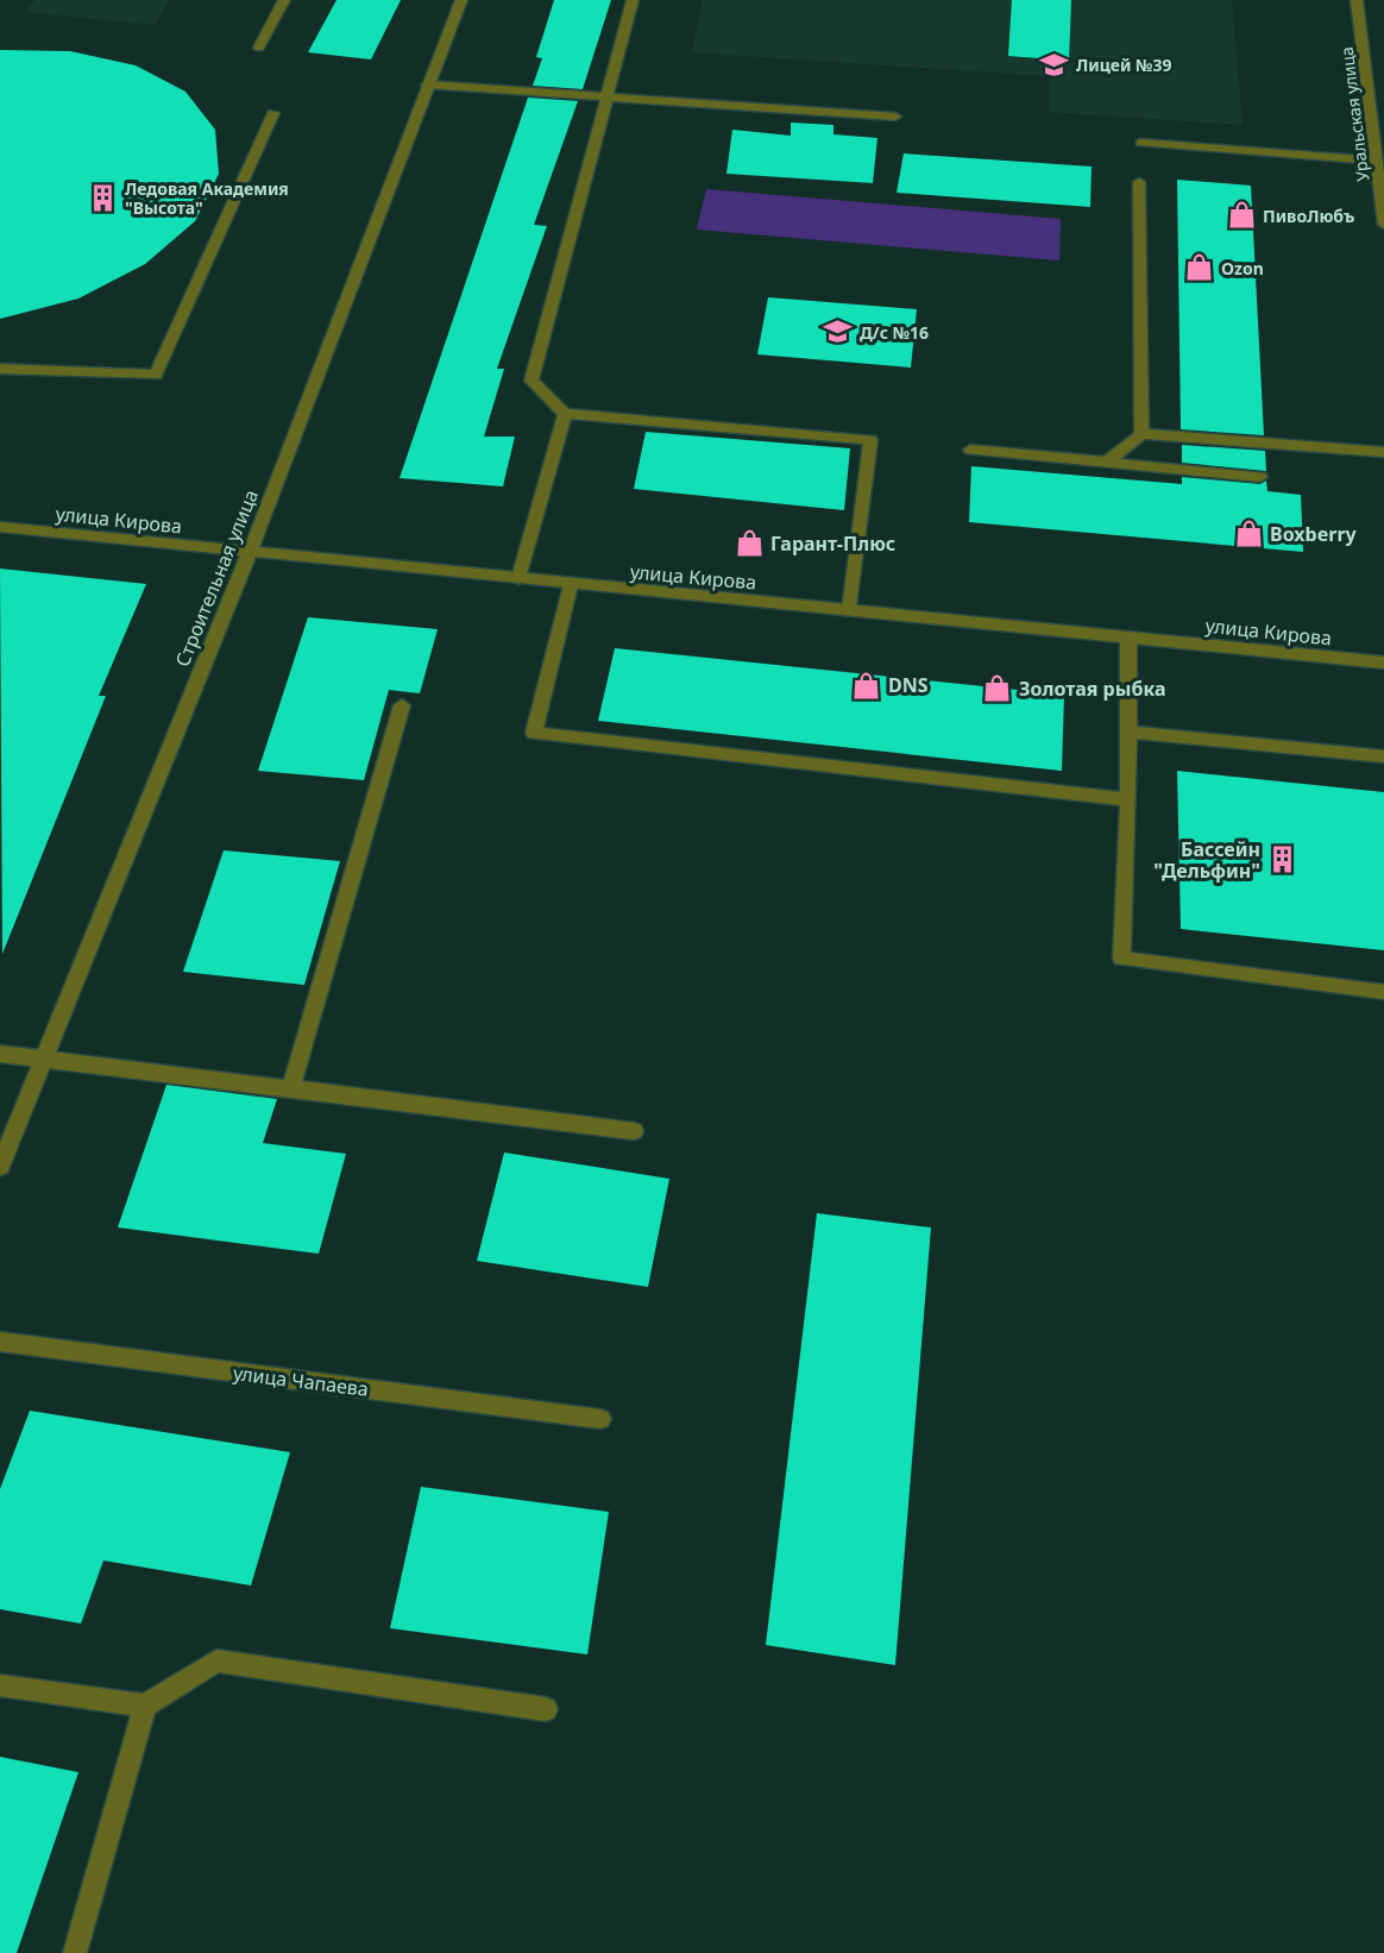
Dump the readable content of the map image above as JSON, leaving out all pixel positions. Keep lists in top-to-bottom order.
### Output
{
  "streets": {
    "street": [
      "Уральская улица",
      "улица Кирова",
      "Строительная улица",
      "улица Чапаева"
    ]
  },
  "crossings": [
    ["улица Кирова", "Строительная улица"]
  ],
  "places": {
    "school or university": ["Лицей №39", "Д/с №16"],
    "building": ["Ледовая Академия \"Высота\"", "Бассейн \"Дельфин\""],
    "shop": [
      "ПивоЛюбъ",
      "Ozon",
      "Boxberry",
      "Гарант-Плюс",
      "DNS",
      "Золотая рыбка"
    ]
  }
}
